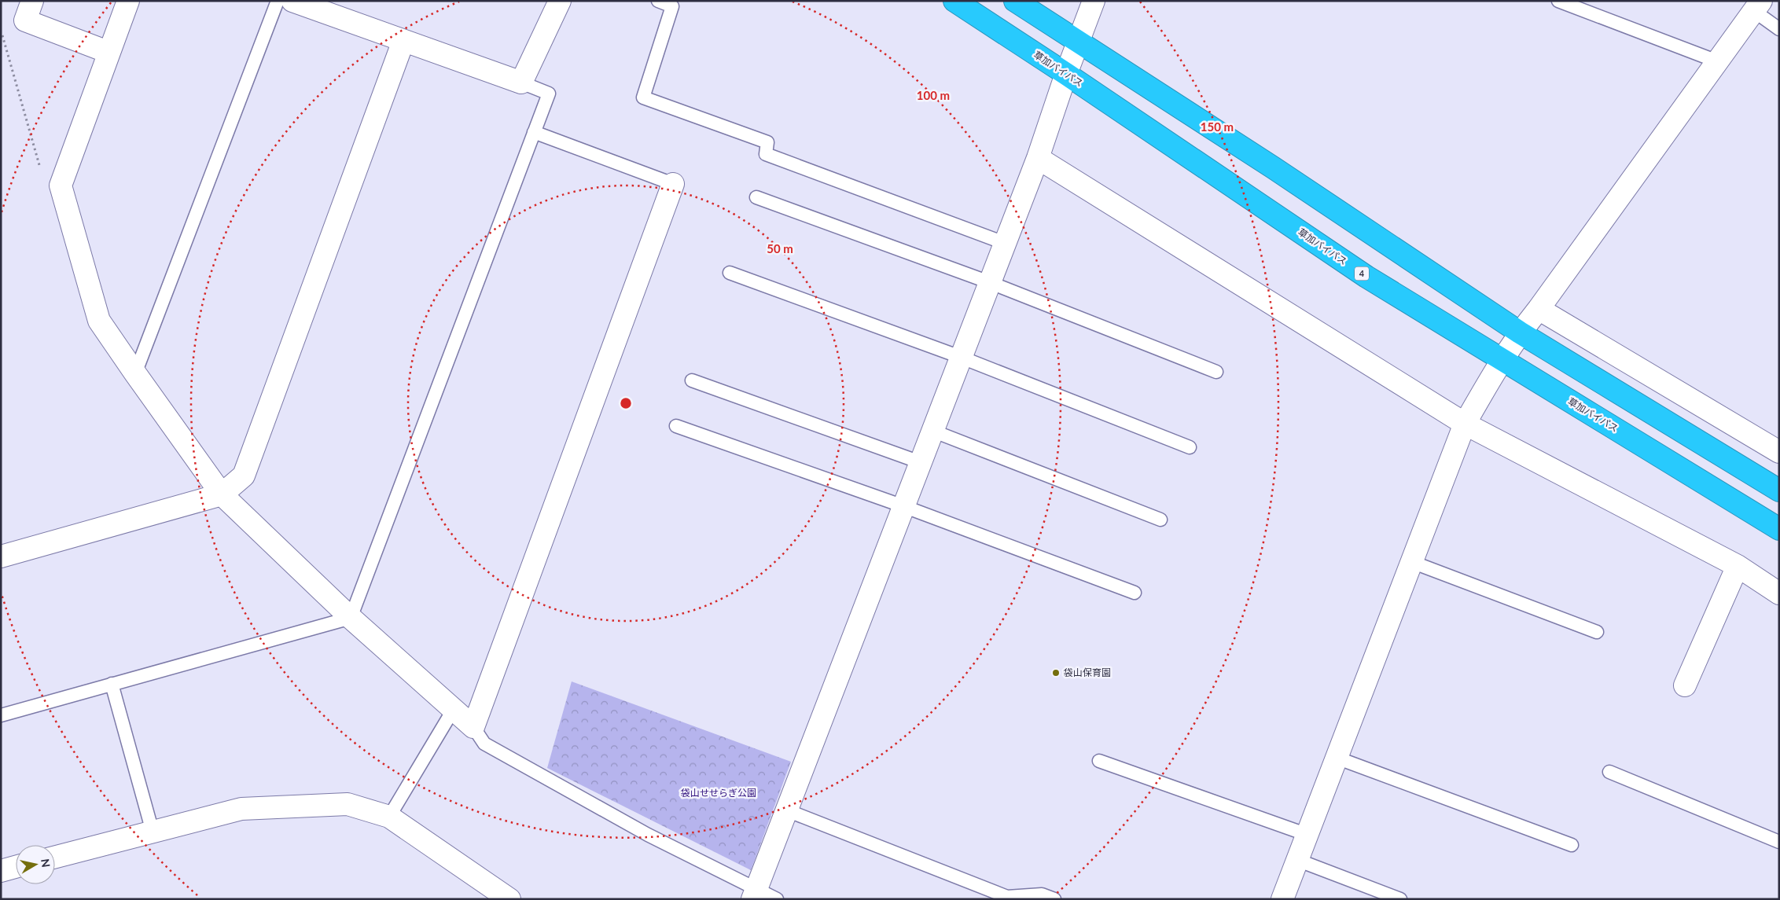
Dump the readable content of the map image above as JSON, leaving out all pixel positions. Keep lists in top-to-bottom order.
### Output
{
  "streets": {
    "highway": ["草加バイパス", "4"]
  },
  "parks": ["袋山せせらぎ公園"],
  "places": ["袋山保育園"],
  "north": "right",
  "rings": ["100 m", "150 m", "50 m"]
}
